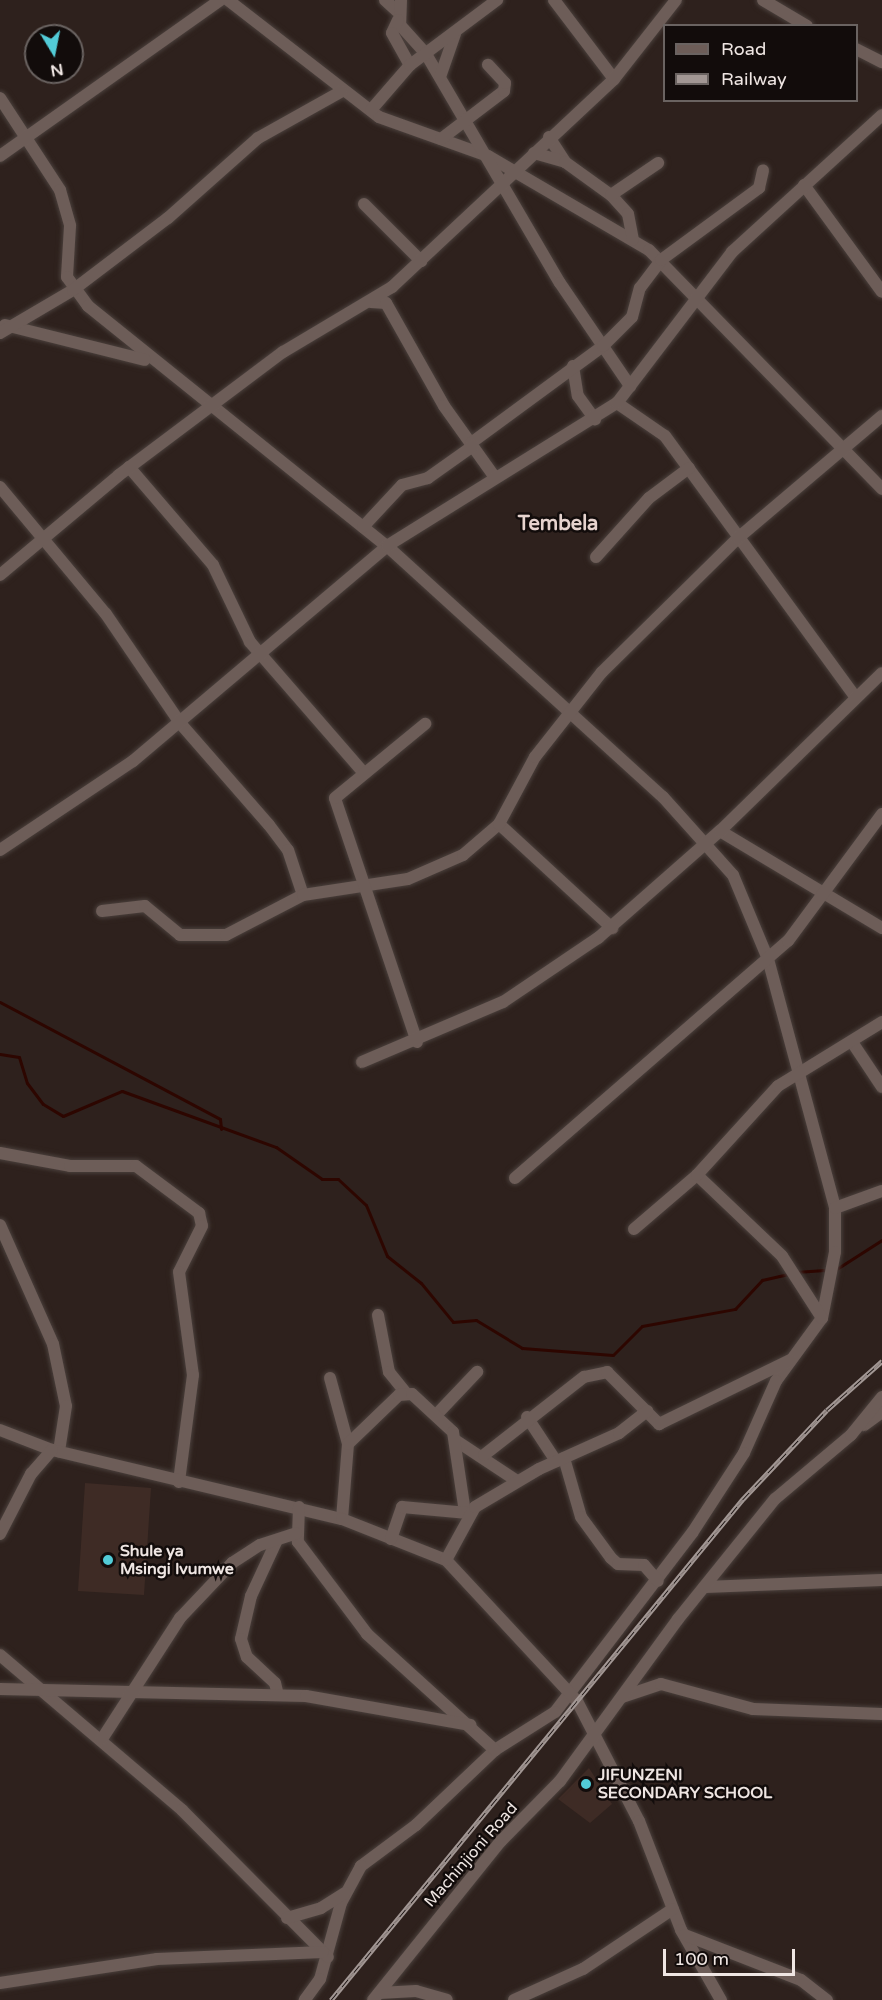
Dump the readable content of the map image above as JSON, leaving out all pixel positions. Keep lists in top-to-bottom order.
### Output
{
  "streets": {
    "street": ["Machinjioni Road"]
  },
  "districts": ["Tembela"],
  "places": ["Shule ya Msingi Ivumwe", "JIFUNZENI SECONDARY SCHOOL"],
  "legend": ["Road", "Railway"],
  "scale_bar": "100 m",
  "north": "bottom"
}
